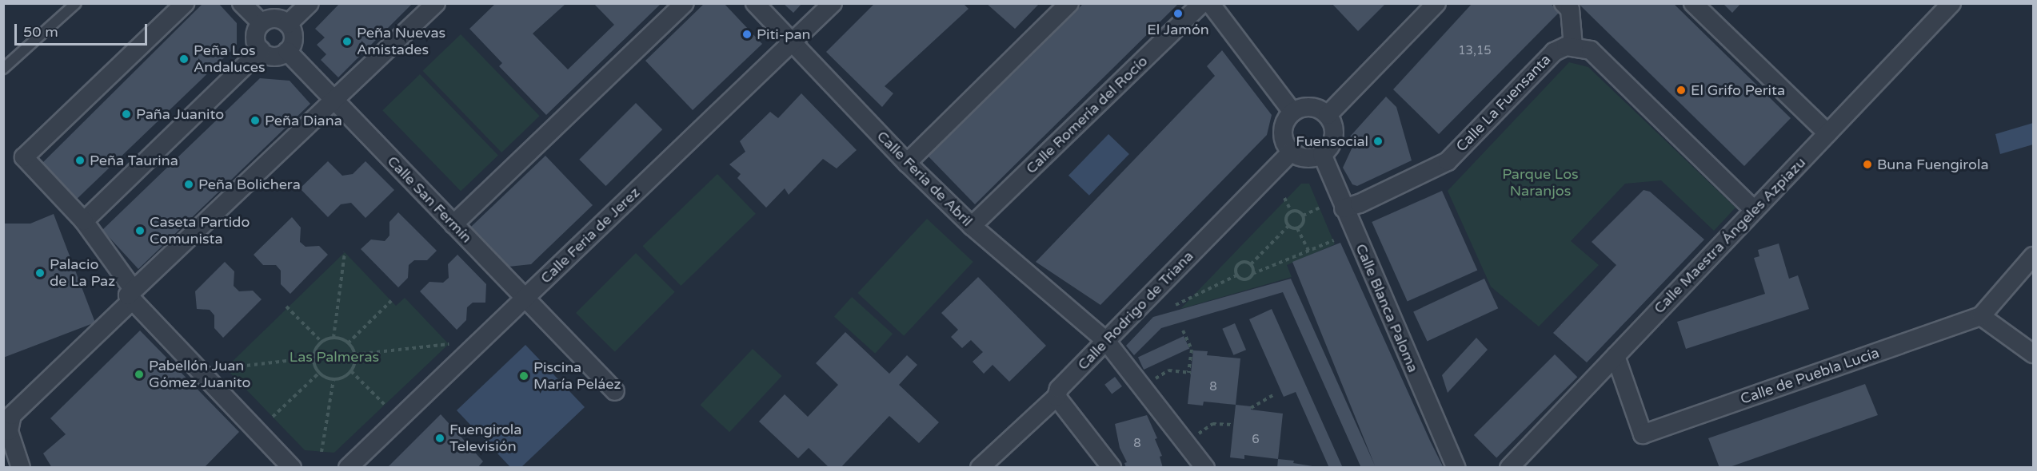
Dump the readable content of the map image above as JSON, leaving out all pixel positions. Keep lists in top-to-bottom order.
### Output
{
  "streets": {
    "street": [
      "Calle La Fuensanta",
      "Calle Romería del Rocío",
      "Calle Feria de Abril",
      "Calle San Fermín",
      "Calle Feria de Jerez",
      "Calle Maestra Ángeles Azpiazu",
      "Calle Blanca Paloma",
      "Calle Rodrigo de Triana",
      "Calle de Puebla Lucía"
    ]
  },
  "crossings": [
    ["Calle La Fuensanta", "Calle Blanca Paloma"],
    ["Calle Romería del Rocío", "Calle Feria de Abril"],
    ["Calle Feria de Abril", "Calle Feria de Jerez"],
    ["Calle Feria de Abril", "Calle Rodrigo de Triana"],
    ["Calle San Fermín", "Calle Feria de Jerez"],
    ["Calle Maestra Ángeles Azpiazu", "Calle de Puebla Lucía"],
    ["Calle Blanca Paloma", "Calle Rodrigo de Triana"]
  ],
  "parks": ["Parque Los Naranjos", "Las Palmeras"],
  "places": [
    "El Jamón",
    "Piti-pan",
    "Peña Nuevas Amistades",
    "Peña Los Andaluces",
    "El Grifo Perita",
    "Paña Juanito",
    "Peña Diana",
    "Fuensocial",
    "Peña Taurina",
    "Buna Fuengirola",
    "Peña Bolichera",
    "Caseta Partido Comunista",
    "Palacio de La Paz",
    "Pabellón Juan Gómez Juanito",
    "Piscina María Peláez",
    "Fuengirola Televisión"
  ],
  "house_numbers": [
    "13,15",
    "8",
    "6",
    "8"
  ],
  "scale_bar": "50 m"
}
